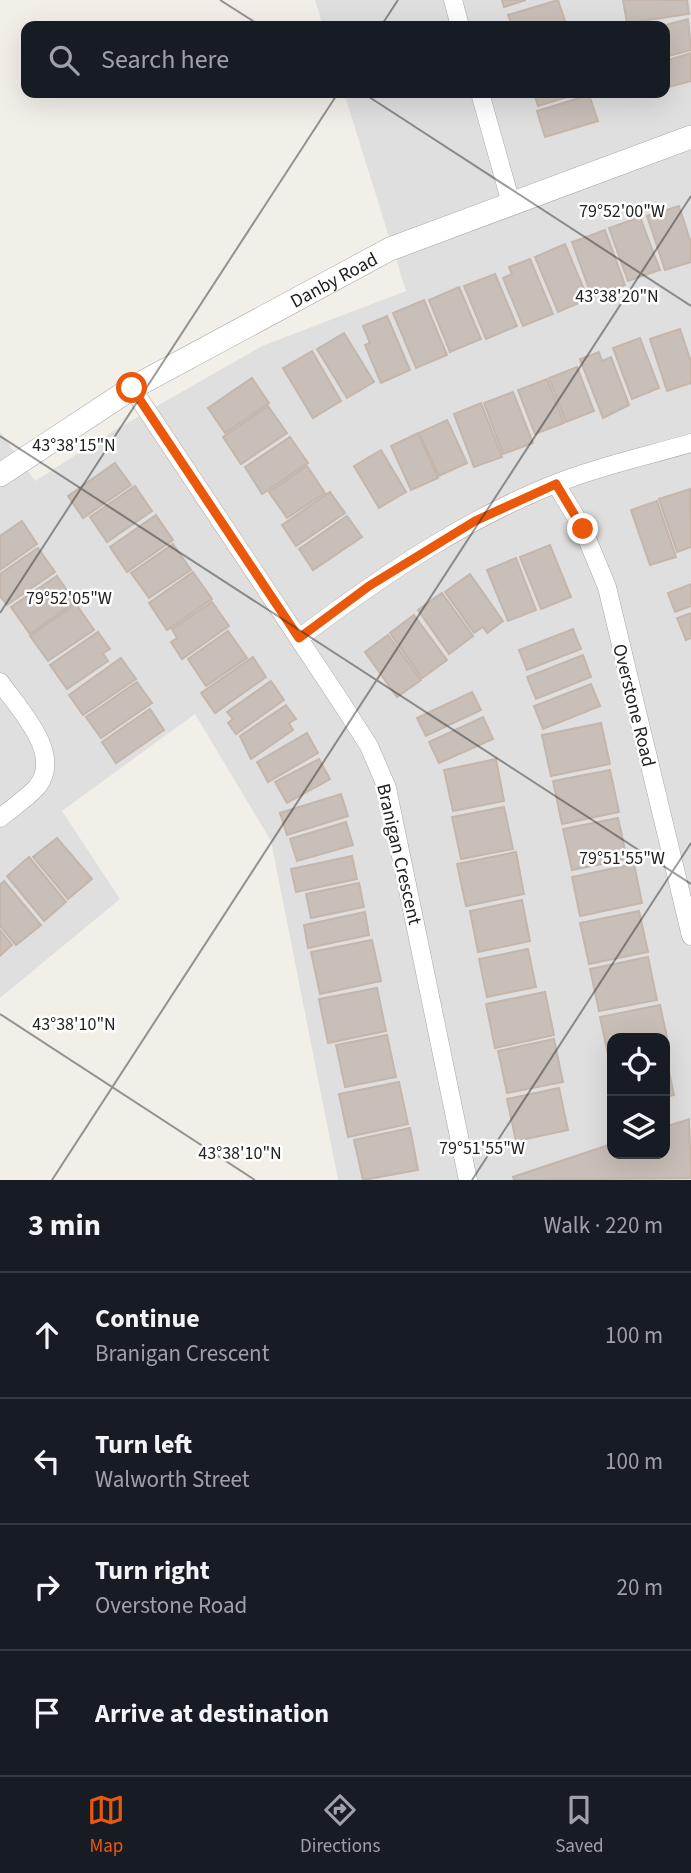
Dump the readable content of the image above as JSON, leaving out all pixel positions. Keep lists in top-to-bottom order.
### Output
{
  "streets": {
    "street": ["Danby Road", "Overstone Road", "Branigan Crescent"]
  },
  "crossings": [
    ["Danby Road", "Branigan Crescent"]
  ],
  "page": {
    "search": "Search here",
    "heading": ["3 min", "Walk · 220 m"],
    "list": [
      ["Continue", "Branigan Crescent", "100 m"],
      ["Turn left", "Walworth Street", "100 m"],
      ["Turn right", "Overstone Road", "20 m"],
      "Arrive at destination"
    ],
    "nav": ["Map", "Directions", "Saved"]
  },
  "coordinates": [
    "79°52'00\"W",
    "43°38'20\"N",
    "43°38'15\"N",
    "79°52'05\"W",
    "79°51'55\"W",
    "43°38'10\"N"
  ]
}
